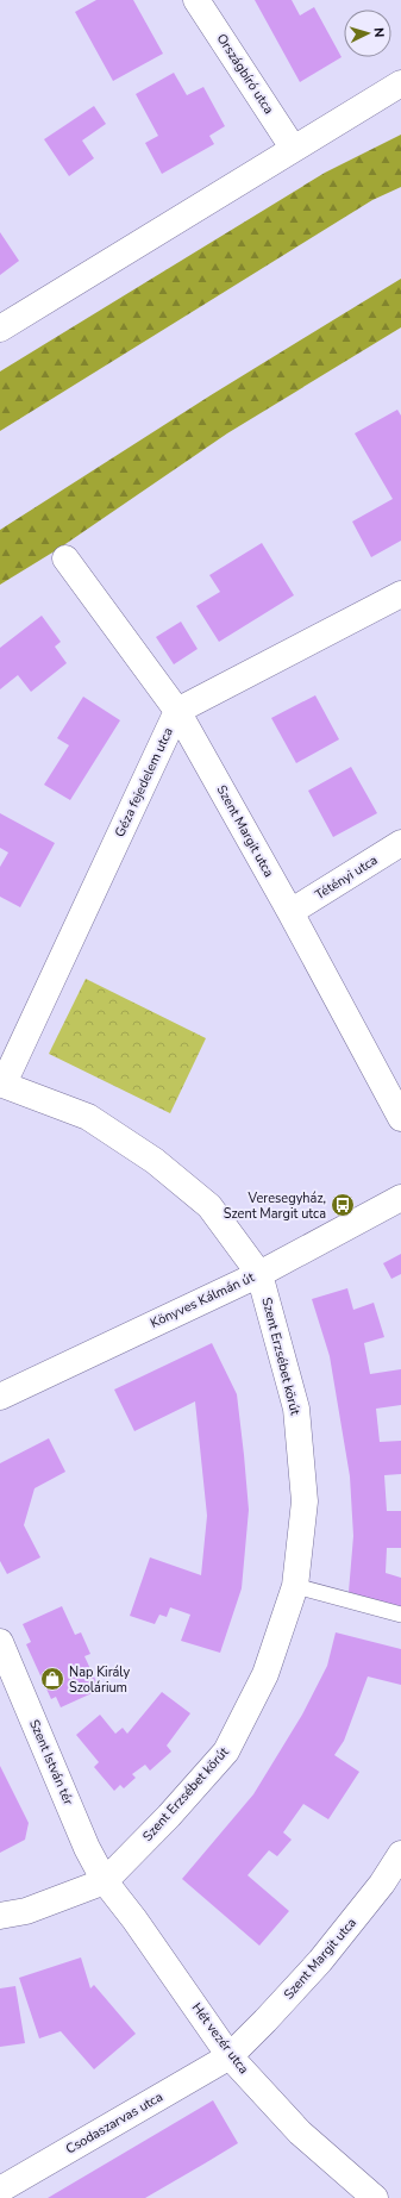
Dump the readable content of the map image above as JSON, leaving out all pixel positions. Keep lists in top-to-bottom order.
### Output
{
  "streets": {
    "street": [
      "Országbíró utca",
      "Géza fejedelem utca",
      "Szent Margit utca",
      "Tétényi utca",
      "Könyves Kálmán út",
      "Szent Erzsébet körút",
      "Szent István tér",
      "Hét vezér utca",
      "Csodaszarvas utca"
    ]
  },
  "crossings": [
    ["Géza fejedelem utca", "Szent Margit utca"],
    ["Géza fejedelem utca", "Szent Erzsébet körút"],
    ["Szent Margit utca", "Tétényi utca"],
    ["Szent Margit utca", "Hét vezér utca"],
    ["Szent Margit utca", "Csodaszarvas utca"],
    ["Könyves Kálmán út", "Szent Erzsébet körút"],
    ["Szent Erzsébet körút", "Szent István tér"],
    ["Szent Erzsébet körút", "Hét vezér utca"],
    ["Szent István tér", "Hét vezér utca"],
    ["Hét vezér utca", "Csodaszarvas utca"]
  ],
  "places": {
    "bus stop": ["Veresegyház, Szent Margit utca"],
    "shop": ["Nap Király Szolárium"]
  },
  "north": "right"
}
